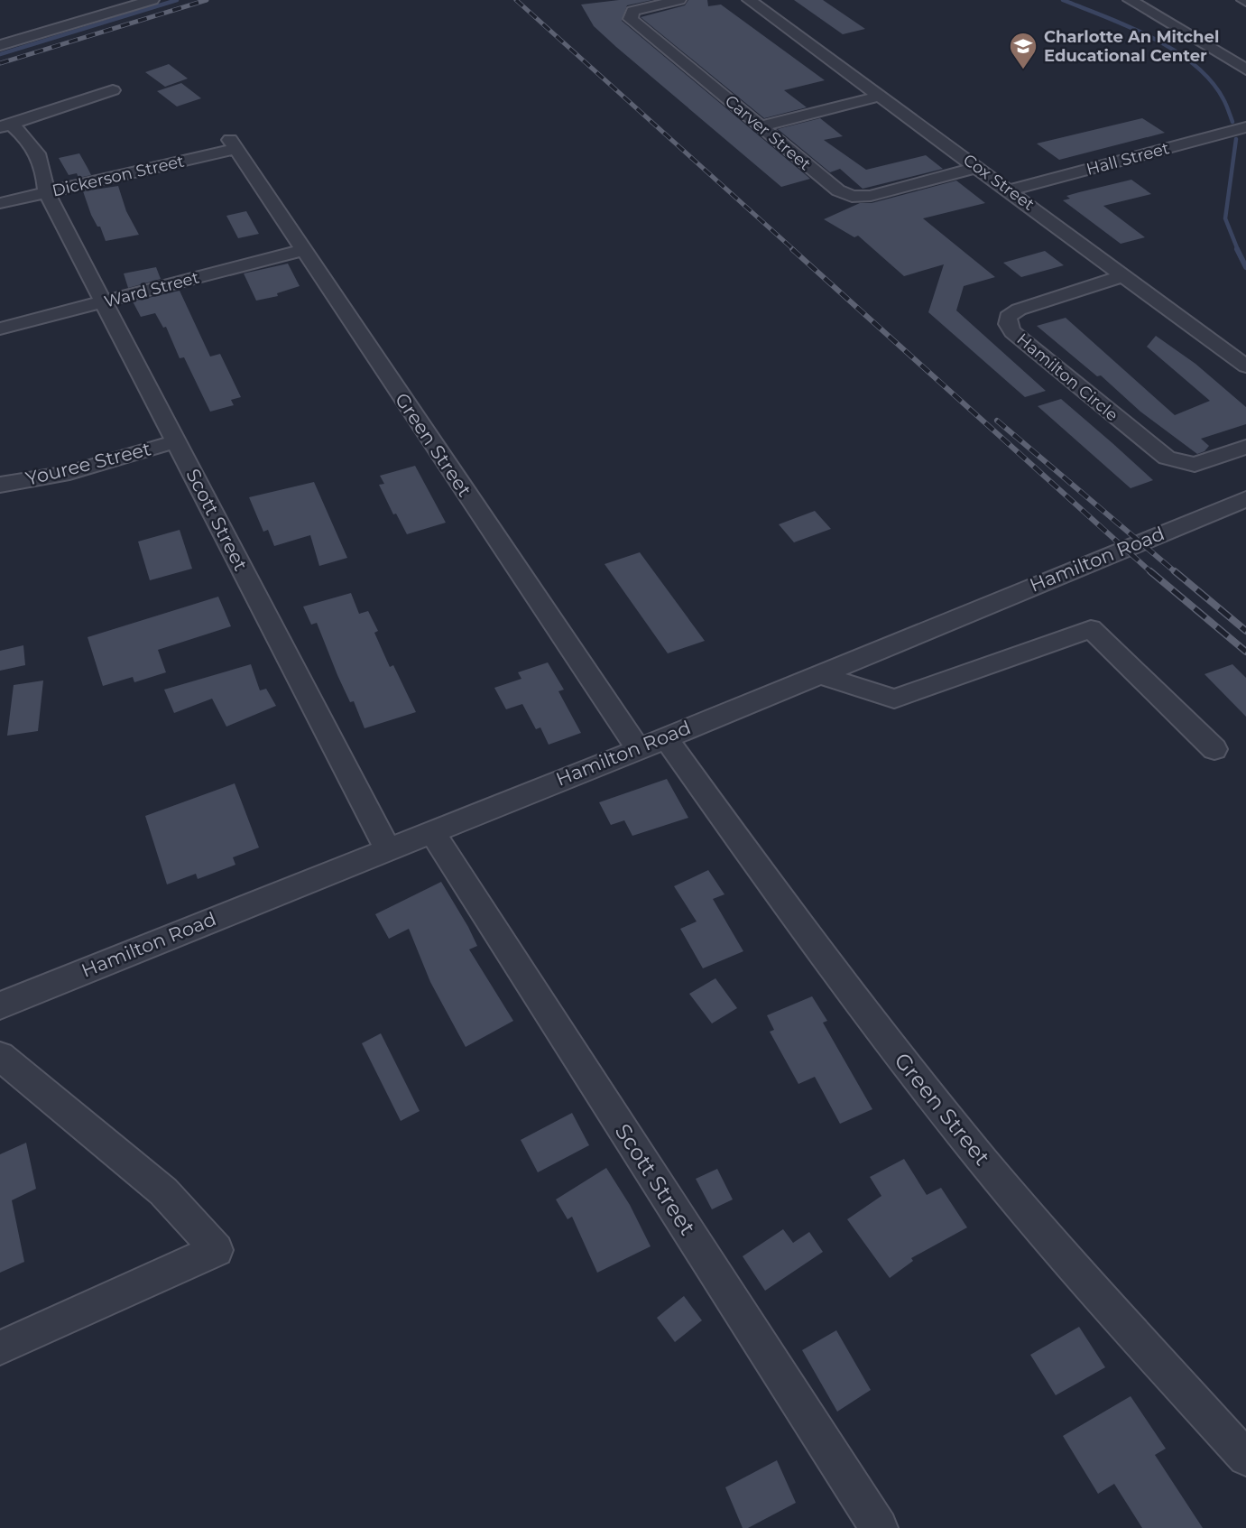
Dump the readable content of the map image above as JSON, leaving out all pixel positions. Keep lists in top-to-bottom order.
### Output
{
  "streets": {
    "street": [
      "Carver Street",
      "Hall Street",
      "Dickerson Street",
      "Cox Street",
      "Ward Street",
      "Hamilton Circle",
      "Green Street",
      "Youree Street",
      "Scott Street",
      "Hamilton Road"
    ]
  },
  "crossings": [
    ["Carver Street", "Cox Street"],
    ["Hall Street", "Cox Street"],
    ["Dickerson Street", "Green Street"],
    ["Dickerson Street", "Scott Street"],
    ["Cox Street", "Hamilton Circle"],
    ["Ward Street", "Green Street"],
    ["Ward Street", "Scott Street"],
    ["Green Street", "Hamilton Road"],
    ["Youree Street", "Scott Street"],
    ["Scott Street", "Hamilton Road"]
  ],
  "places": {
    "school or university": ["Charlotte An Mitchel Educational Center"]
  }
}
